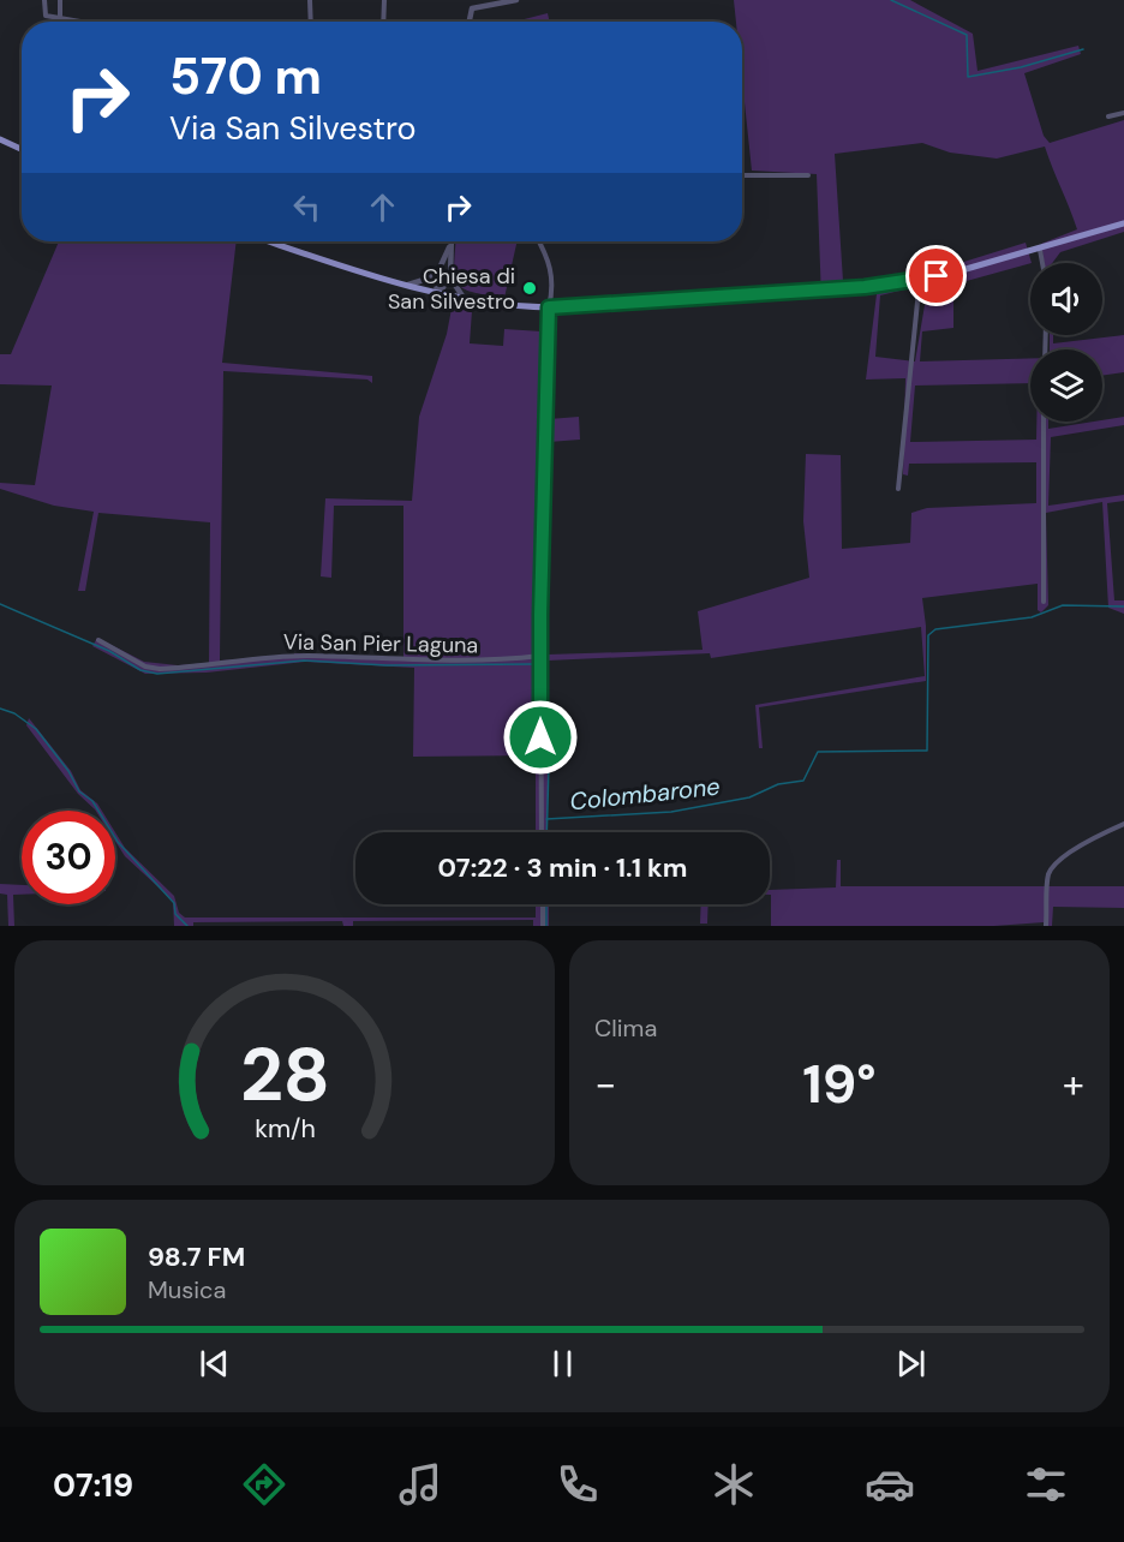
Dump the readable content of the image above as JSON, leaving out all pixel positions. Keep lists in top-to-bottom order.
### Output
{
  "streets": {
    "street": ["Via San Pier Laguna"]
  },
  "water": ["Colombarone"],
  "places": ["Chiesa di San Silvestro"],
  "page": {
    "turn": ["570 m", "Via San Silvestro"],
    "limit": "30",
    "trip": "07:22 · 3 min · 1.1 km",
    "tile": "Clima",
    "heat": ["−", "19°", "+"],
    "song": ["98.7 FM", "Musica"],
    "tabs": "07:19",
    "gauge": ["28", "km/h"]
  }
}
